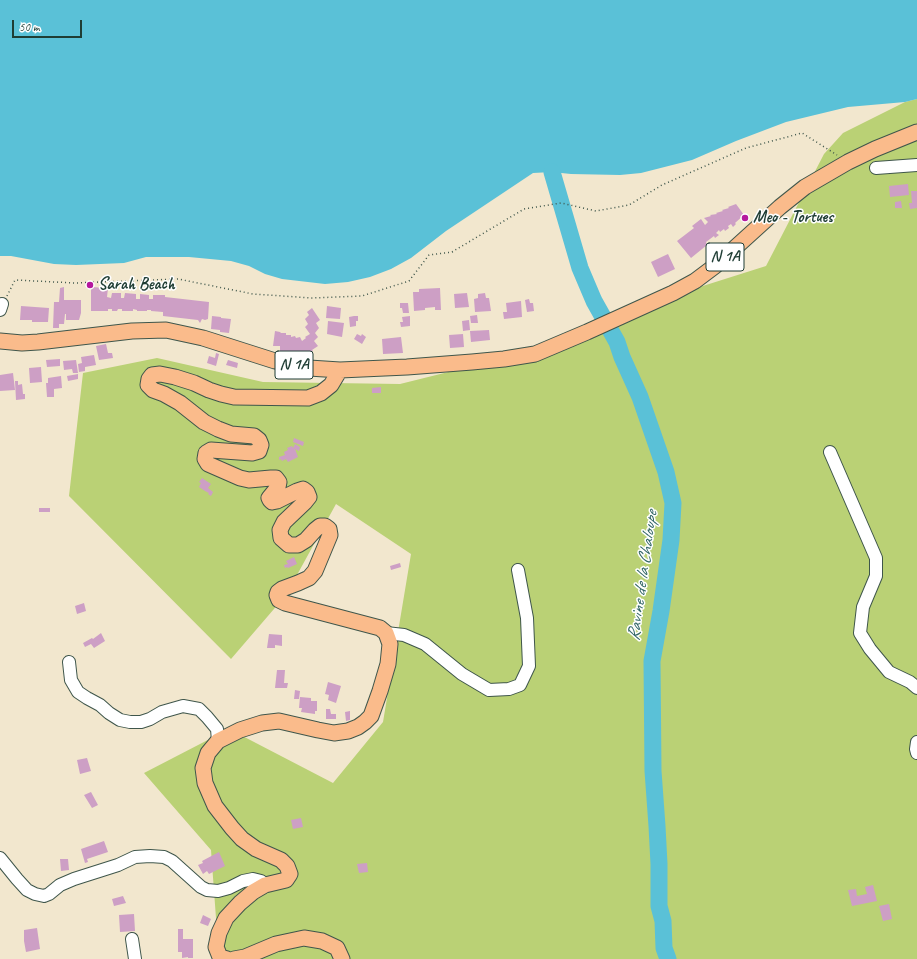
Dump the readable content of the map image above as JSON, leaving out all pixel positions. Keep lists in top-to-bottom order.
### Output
{
  "streets": {
    "main road": ["N 1A"]
  },
  "water": ["Ravine de la Chaloupe"],
  "places": ["Meo - Tortues", "Sarah Beach"],
  "scale_bar": "50 m"
}
